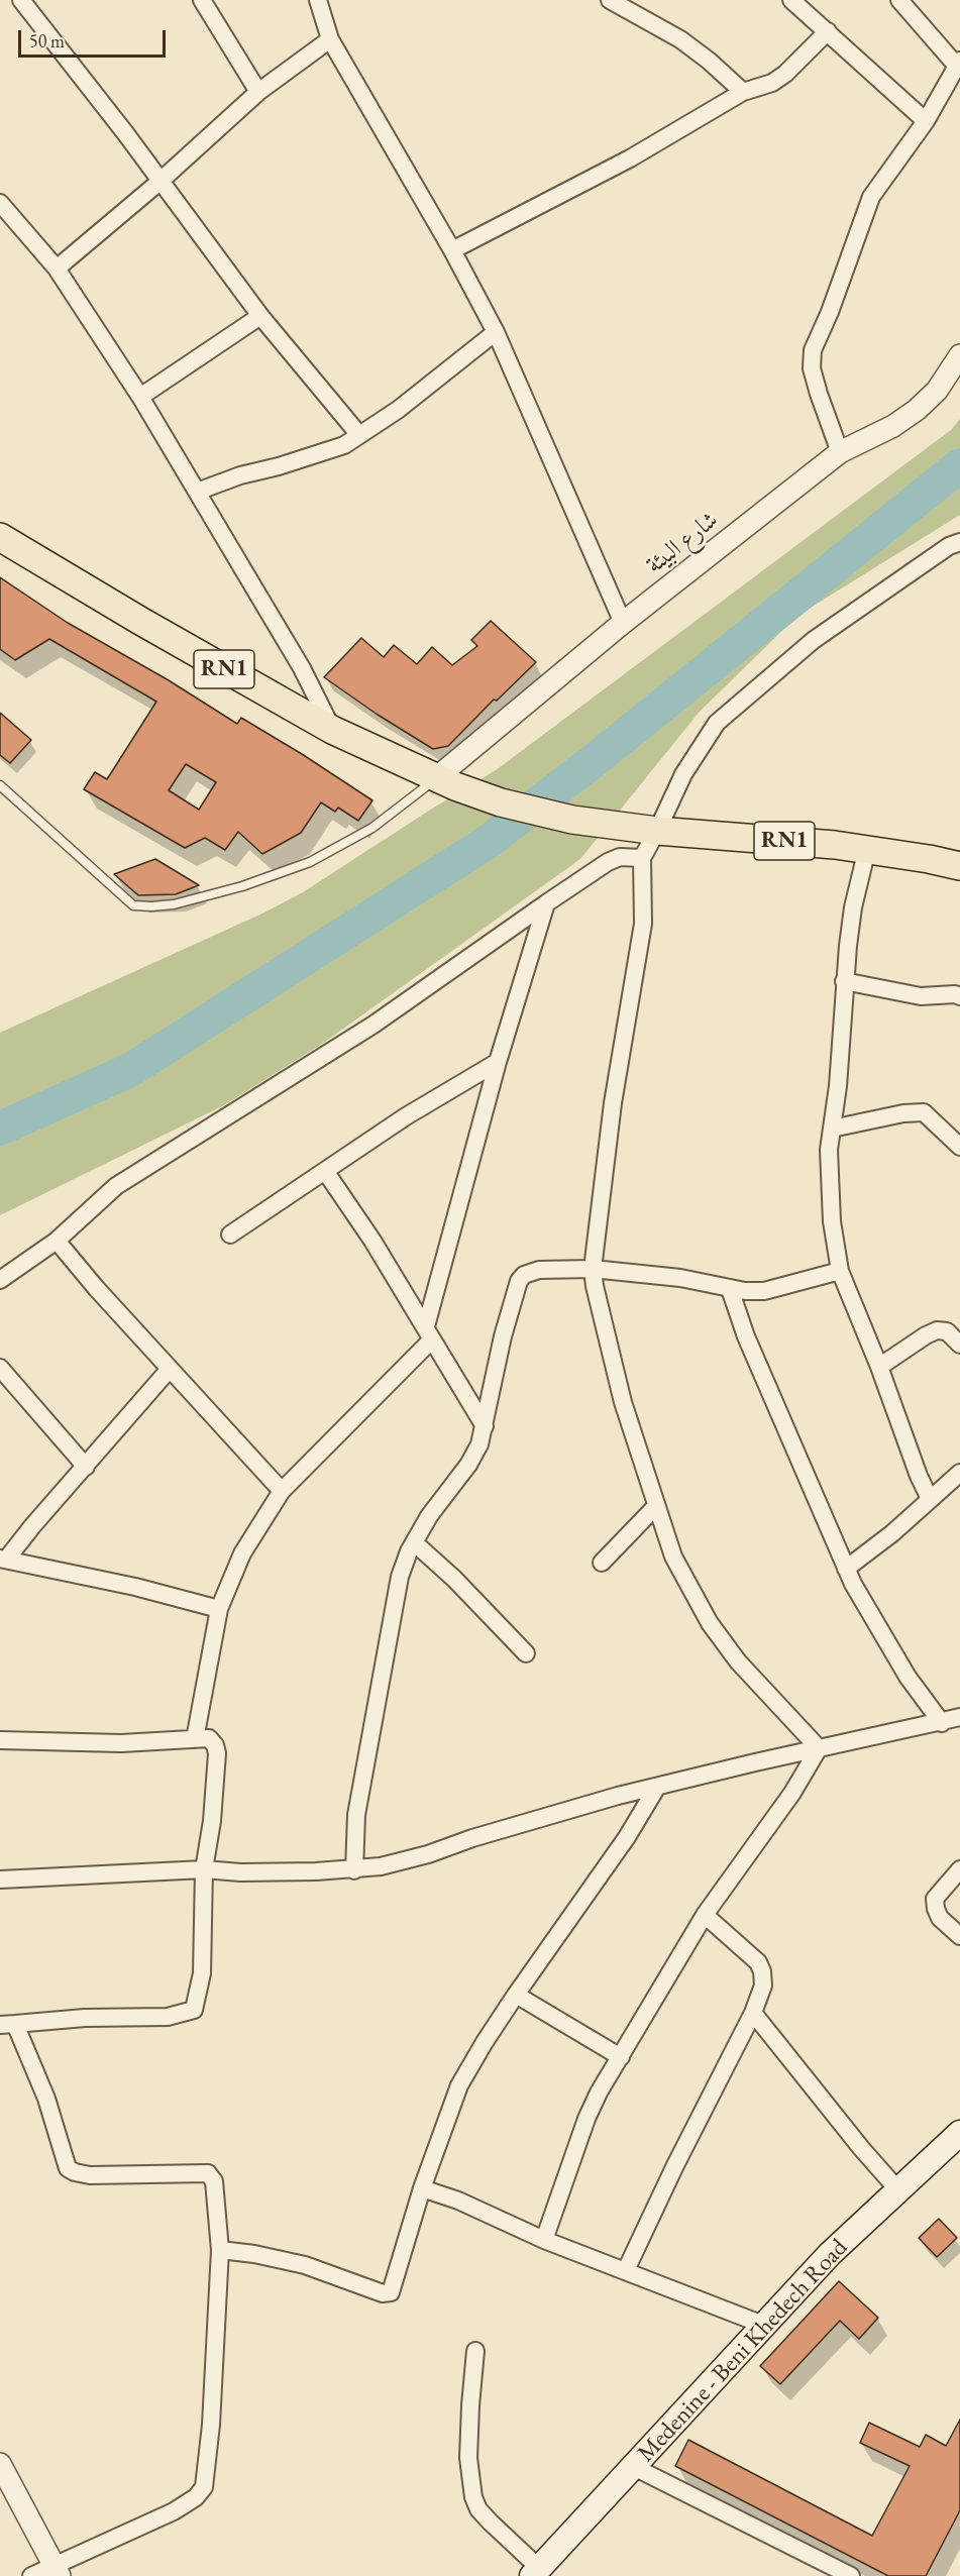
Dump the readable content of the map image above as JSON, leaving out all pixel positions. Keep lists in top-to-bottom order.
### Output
{
  "streets": {
    "main road": ["RN1", "Medenine - Beni Khedech Road"],
    "street": ["شارع البيئة"]
  },
  "crossings": [
    ["شارع البيئة", "RN1"]
  ],
  "scale_bar": "50 m"
}
